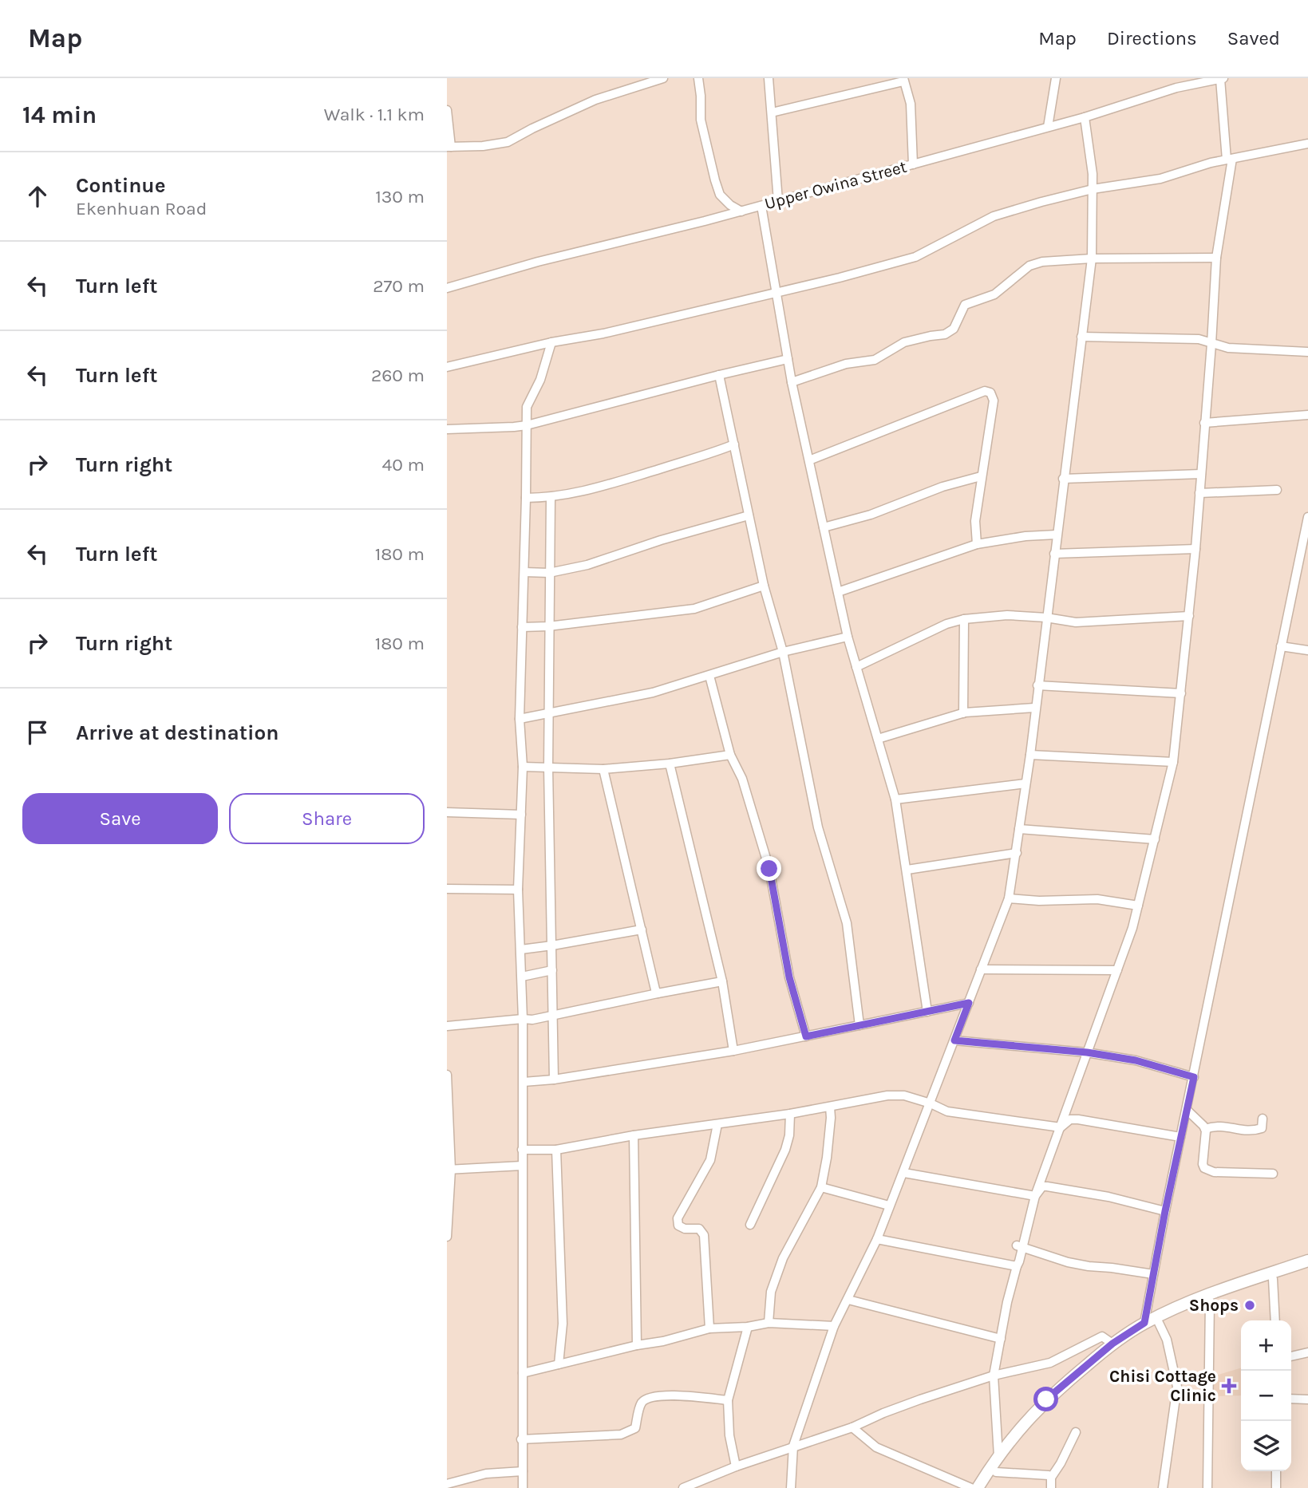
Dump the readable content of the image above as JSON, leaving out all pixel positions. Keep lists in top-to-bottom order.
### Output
{
  "streets": {
    "street": ["Upper Owina Street"]
  },
  "places": {
    "other": ["Shops"],
    "health": ["Chisi Cottage Clinic"]
  },
  "page": {
    "header": "Map",
    "nav": ["Map", "Directions", "Saved"],
    "heading": ["14 min", "Walk · 1.1 km"],
    "list": [
      ["Continue", "Ekenhuan Road", "130 m"],
      ["Turn left", "270 m"],
      ["Turn left", "260 m"],
      ["Turn right", "40 m"],
      ["Turn left", "180 m"],
      ["Turn right", "180 m"],
      "Arrive at destination"
    ],
    "buttons": ["Save", "Share"],
    "map_buttons": ["+", "−"]
  }
}
